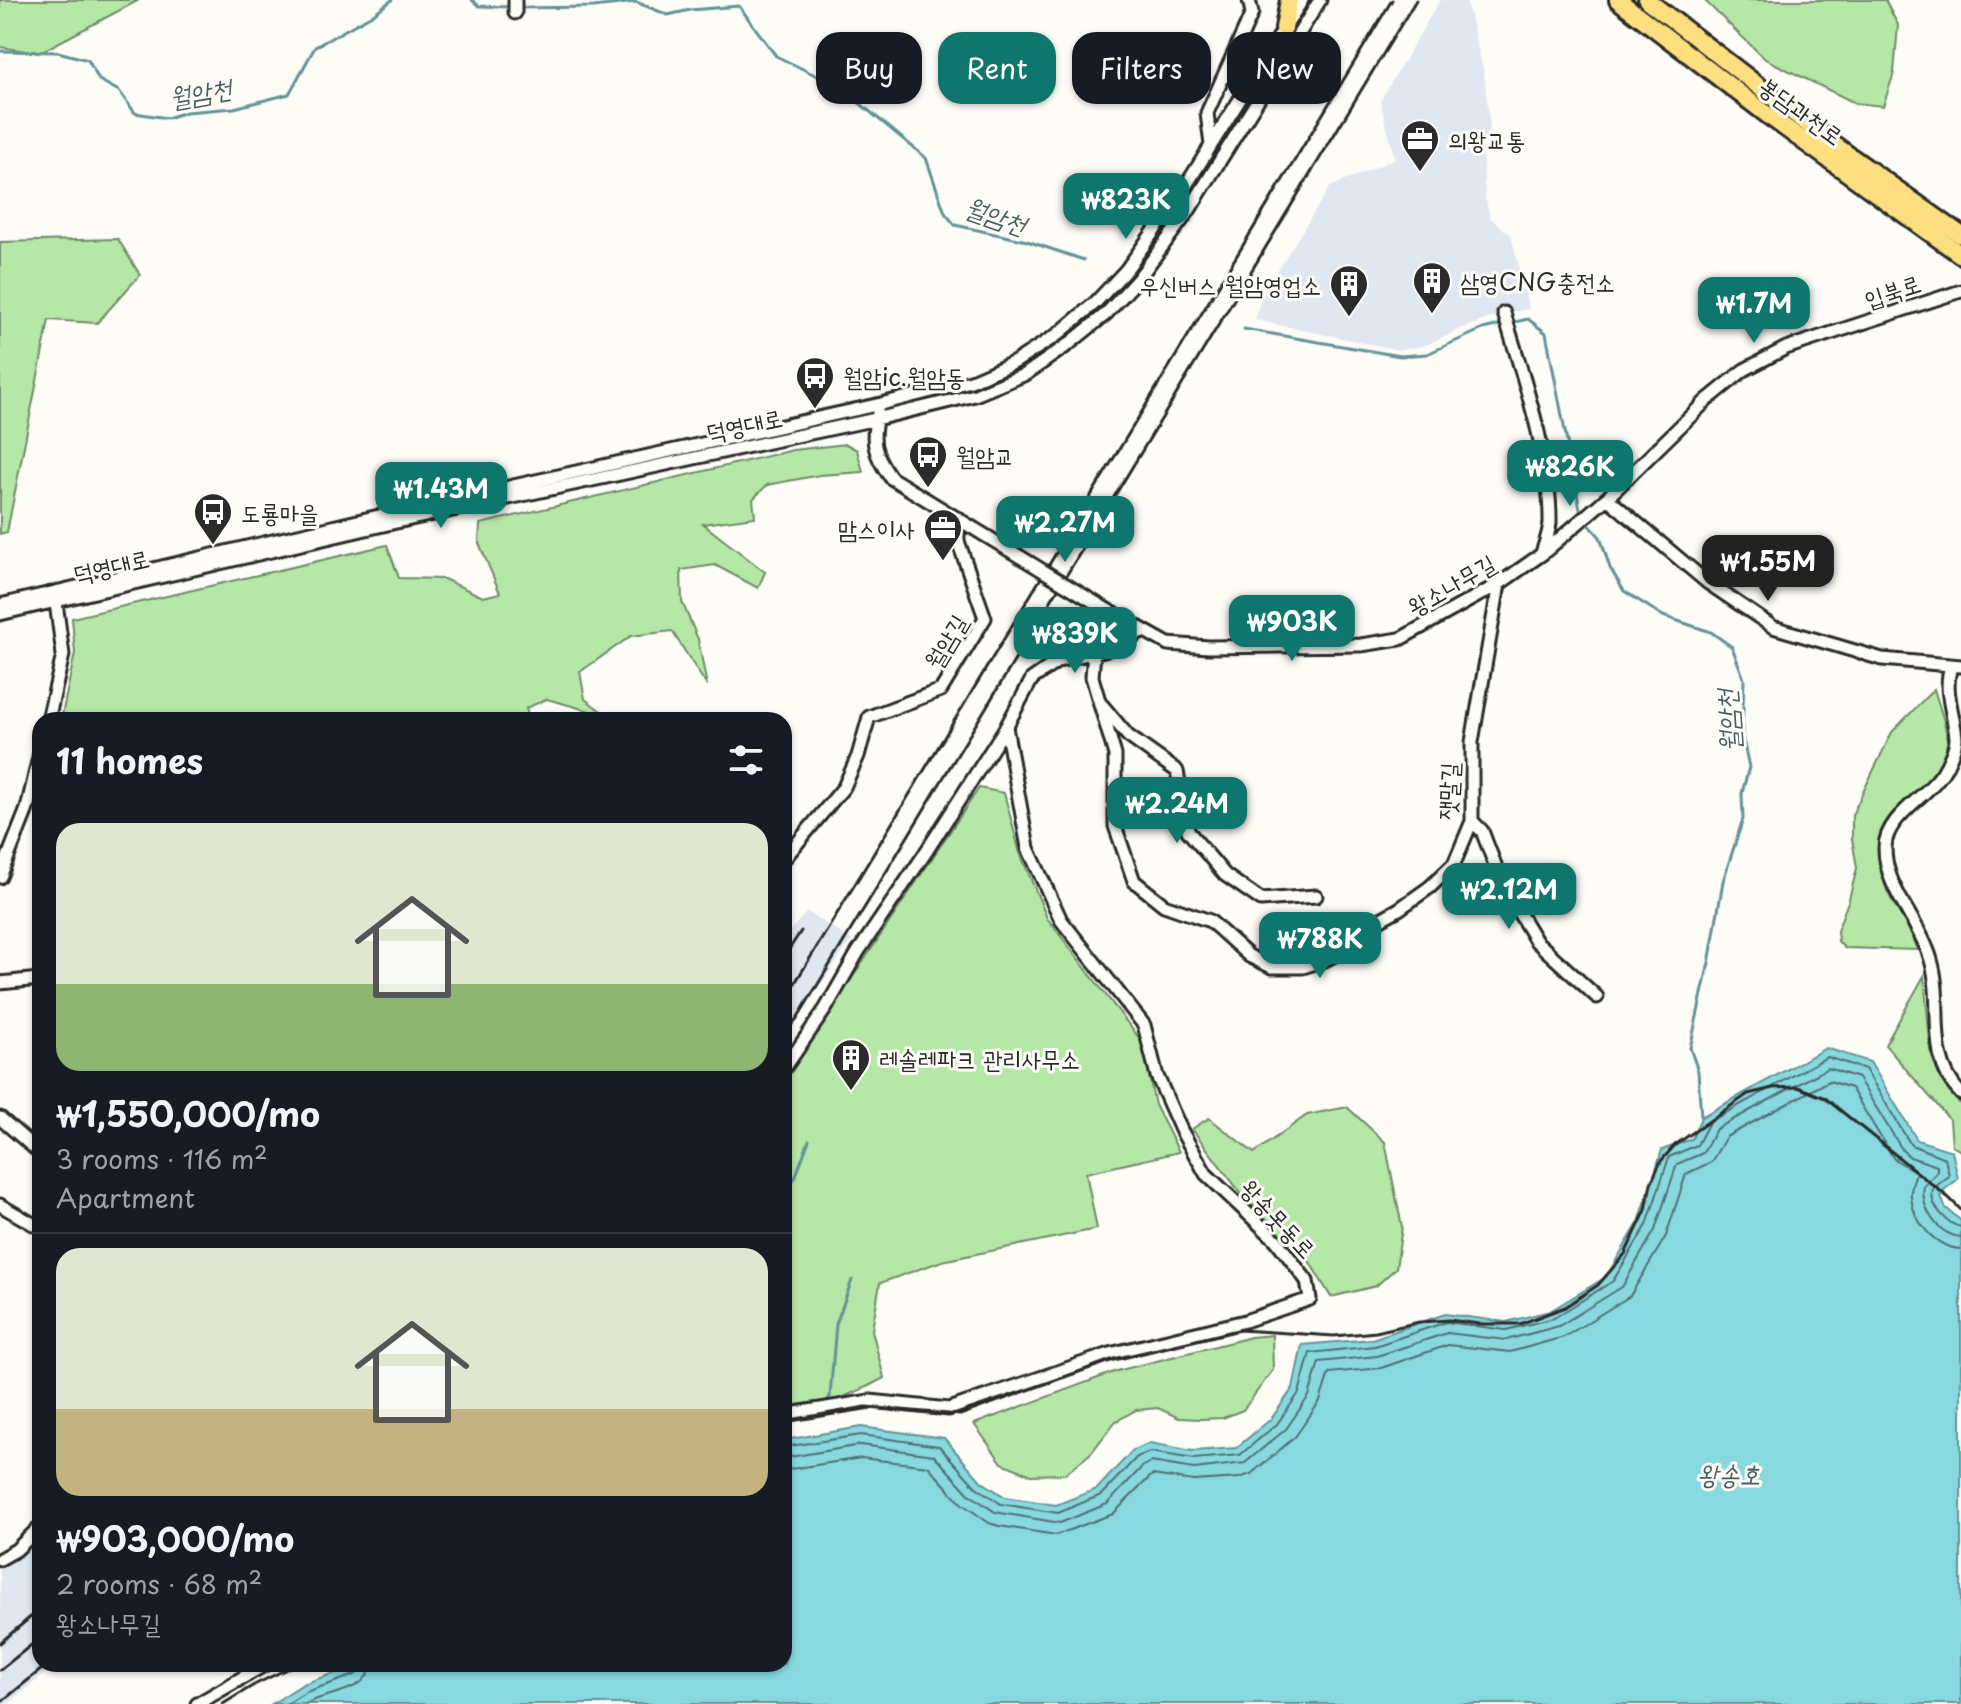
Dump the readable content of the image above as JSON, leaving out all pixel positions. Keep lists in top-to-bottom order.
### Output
{
  "streets": {
    "highway": ["봉담과천로"],
    "street": [
      "입북로",
      "덕영대로",
      "왕소나무길",
      "월암길",
      "잿말길",
      "왕송못동로"
    ]
  },
  "crossings": [
    ["입북로", "왕소나무길"],
    ["왕소나무길", "잿말길"]
  ],
  "water": ["월암천", "왕송호"],
  "places": {
    "office": ["의왕교통", "맘스이사"],
    "building": ["삼영CNG충전소", "우신버스 월암영업소", "레솔레파크 관리사무소"],
    "bus stop": ["월암ic.월암동", "월암교", "도룡마을"]
  },
  "page": {
    "chip": [
      "Buy",
      "Rent",
      "Filters",
      "New"
    ],
    "price": [
      "₩823K",
      "₩1.7M",
      "₩826K",
      "₩1.43M",
      "₩2.27M",
      "₩1.55M",
      "₩903K",
      "₩839K",
      "₩2.24M",
      "₩2.12M",
      "₩788K"
    ],
    "heading": "11 homes",
    "list": [
      {
        "name": "₩1,550,000/mo",
        "note": "3 rooms · 116 m² · Apartment"
      },
      {
        "name": "₩903,000/mo",
        "note": "2 rooms · 68 m² · 왕소나무길"
      }
    ]
  }
}
